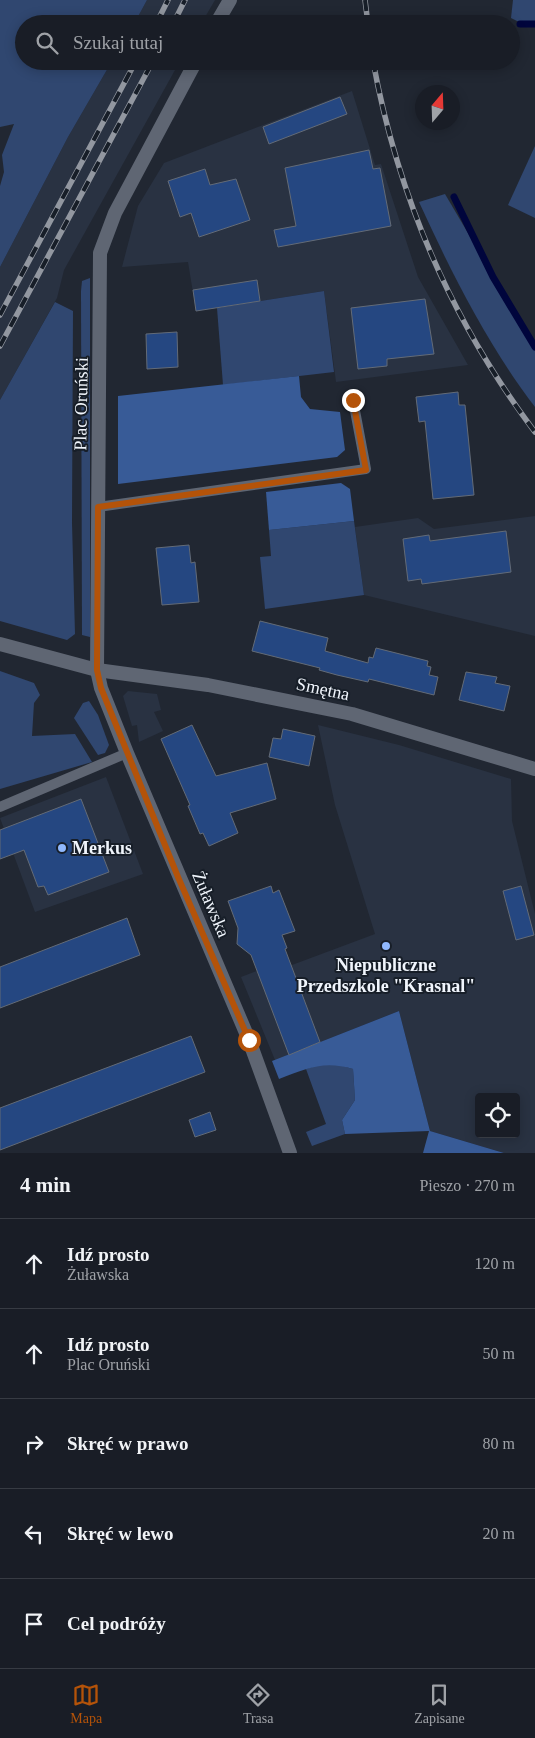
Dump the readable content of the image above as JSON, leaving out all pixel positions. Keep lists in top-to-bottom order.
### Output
{
  "streets": {
    "street": ["Plac Oruński", "Smętna", "Żuławska"]
  },
  "crossings": [
    ["Plac Oruński", "Smętna"],
    ["Plac Oruński", "Żuławska"],
    ["Smętna", "Żuławska"]
  ],
  "places": ["Merkus", "Niepubliczne Przedszkole \"Krasnal\""],
  "north": "top",
  "page": {
    "search": "Szukaj tutaj",
    "heading": ["4 min", "Pieszo · 270 m"],
    "list": [
      ["Idź prosto", "Żuławska", "120 m"],
      ["Idź prosto", "Plac Oruński", "50 m"],
      ["Skręć w prawo", "80 m"],
      ["Skręć w lewo", "20 m"],
      "Cel podróży"
    ],
    "nav": ["Mapa", "Trasa", "Zapisane"]
  }
}
